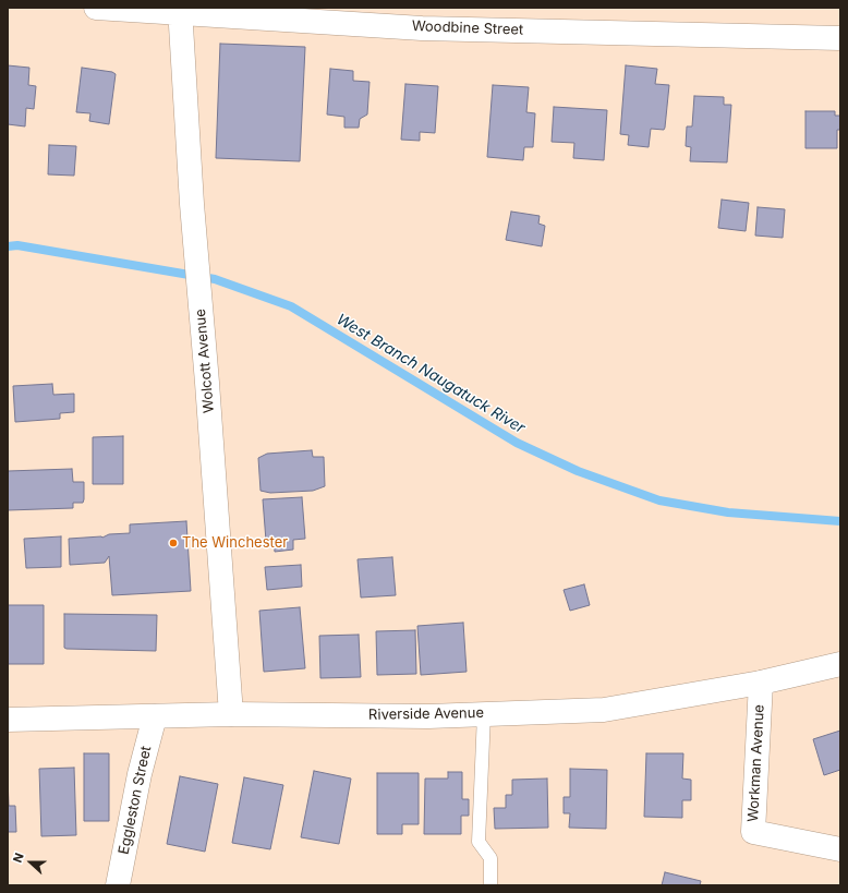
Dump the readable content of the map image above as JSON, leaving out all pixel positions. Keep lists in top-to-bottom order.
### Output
{
  "streets": {
    "street": [
      "Woodbine Street",
      "Wolcott Avenue",
      "Riverside Avenue",
      "Workman Avenue",
      "Eggleston Street"
    ]
  },
  "crossings": [
    ["Woodbine Street", "Wolcott Avenue"],
    ["Wolcott Avenue", "Riverside Avenue"],
    ["Riverside Avenue", "Workman Avenue"],
    ["Riverside Avenue", "Eggleston Street"]
  ],
  "water": ["West Branch Naugatuck River"],
  "places": ["The Winchester"],
  "north": "left"
}
